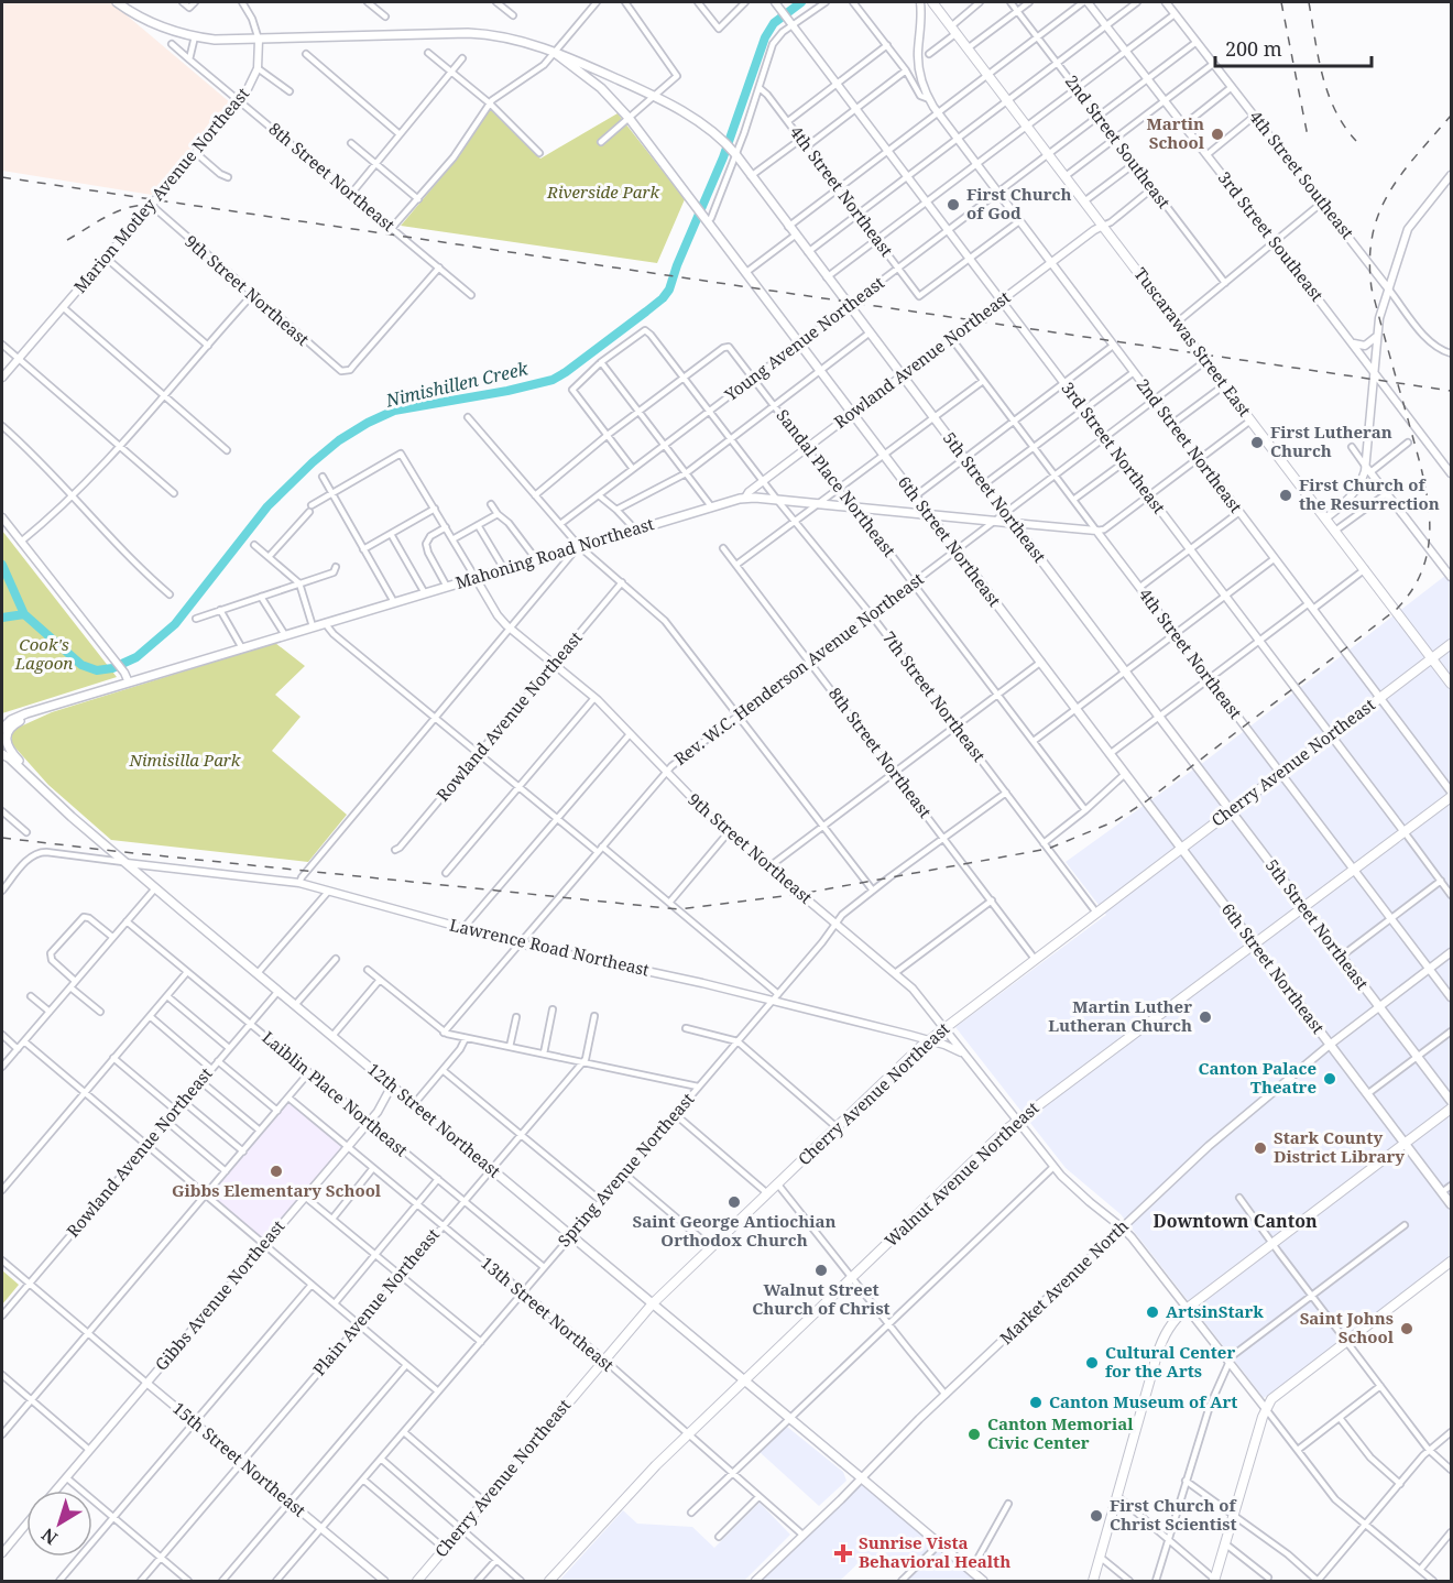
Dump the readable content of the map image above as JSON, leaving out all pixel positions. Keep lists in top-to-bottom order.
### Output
{
  "streets": {
    "main road": [
      "Tuscarawas Street East",
      "5th Street Northeast",
      "6th Street Northeast",
      "Mahoning Road Northeast",
      "Cherry Avenue Northeast",
      "12th Street Northeast",
      "Walnut Avenue Northeast"
    ],
    "street": [
      "2nd Street Southeast",
      "4th Street Southeast",
      "8th Street Northeast",
      "Marion Motley Avenue Northeast",
      "4th Street Northeast",
      "3rd Street Southeast",
      "9th Street Northeast",
      "Young Avenue Northeast",
      "Rowland Avenue Northeast",
      "2nd Street Northeast",
      "3rd Street Northeast",
      "Sandal Place Northeast",
      "Rev. W.C. Henderson Avenue Northeast",
      "7th Street Northeast",
      "Lawrence Road Northeast",
      "Laiblin Place Northeast",
      "Spring Avenue Northeast",
      "Market Avenue North",
      "Gibbs Avenue Northeast",
      "Plain Avenue Northeast",
      "13th Street Northeast",
      "15th Street Northeast"
    ]
  },
  "crossings": [
    ["2nd Street Southeast", "Young Avenue Northeast"],
    ["4th Street Southeast", "Young Avenue Northeast"],
    ["8th Street Northeast", "Marion Motley Avenue Northeast"],
    ["8th Street Northeast", "9th Street Northeast"],
    ["8th Street Northeast", "Rev. W.C. Henderson Avenue Northeast"],
    ["8th Street Northeast", "Cherry Avenue Northeast"],
    ["8th Street Northeast", "Spring Avenue Northeast"],
    ["Marion Motley Avenue Northeast", "9th Street Northeast"],
    ["4th Street Northeast", "Young Avenue Northeast"],
    ["4th Street Northeast", "Rowland Avenue Northeast"],
    ["4th Street Northeast", "3rd Street Northeast"],
    ["4th Street Northeast", "Mahoning Road Northeast"],
    ["4th Street Northeast", "Rev. W.C. Henderson Avenue Northeast"],
    ["4th Street Northeast", "Cherry Avenue Northeast"],
    ["4th Street Northeast", "Walnut Avenue Northeast"],
    ["4th Street Northeast", "Market Avenue North"],
    ["3rd Street Southeast", "Young Avenue Northeast"],
    ["9th Street Northeast", "Rowland Avenue Northeast"],
    ["9th Street Northeast", "Mahoning Road Northeast"],
    ["9th Street Northeast", "Rev. W.C. Henderson Avenue Northeast"],
    ["9th Street Northeast", "Cherry Avenue Northeast"],
    ["9th Street Northeast", "Lawrence Road Northeast"],
    ["9th Street Northeast", "Spring Avenue Northeast"],
    ["9th Street Northeast", "Walnut Avenue Northeast"],
    ["9th Street Northeast", "Market Avenue North"],
    ["Young Avenue Northeast", "Tuscarawas Street East"],
    ["Young Avenue Northeast", "2nd Street Northeast"],
    ["Young Avenue Northeast", "3rd Street Northeast"],
    ["Young Avenue Northeast", "Sandal Place Northeast"],
    ["Young Avenue Northeast", "5th Street Northeast"],
    ["Young Avenue Northeast", "6th Street Northeast"],
    ["Young Avenue Northeast", "7th Street Northeast"],
    ["Tuscarawas Street East", "Rowland Avenue Northeast"],
    ["Tuscarawas Street East", "Rev. W.C. Henderson Avenue Northeast"],
    ["Tuscarawas Street East", "Cherry Avenue Northeast"],
    ["Rowland Avenue Northeast", "2nd Street Northeast"],
    ["Rowland Avenue Northeast", "3rd Street Northeast"],
    ["Rowland Avenue Northeast", "Sandal Place Northeast"],
    ["Rowland Avenue Northeast", "5th Street Northeast"],
    ["Rowland Avenue Northeast", "6th Street Northeast"],
    ["Rowland Avenue Northeast", "Mahoning Road Northeast"],
    ["Rowland Avenue Northeast", "7th Street Northeast"],
    ["Rowland Avenue Northeast", "Laiblin Place Northeast"],
    ["Rowland Avenue Northeast", "12th Street Northeast"],
    ["Rowland Avenue Northeast", "15th Street Northeast"],
    ["2nd Street Northeast", "Rev. W.C. Henderson Avenue Northeast"],
    ["2nd Street Northeast", "Cherry Avenue Northeast"],
    ["3rd Street Northeast", "Rev. W.C. Henderson Avenue Northeast"],
    ["3rd Street Northeast", "Cherry Avenue Northeast"],
    ["3rd Street Northeast", "Walnut Avenue Northeast"],
    ["Sandal Place Northeast", "Mahoning Road Northeast"],
    ["Sandal Place Northeast", "Rev. W.C. Henderson Avenue Northeast"],
    ["Sandal Place Northeast", "7th Street Northeast"],
    ["5th Street Northeast", "6th Street Northeast"],
    ["5th Street Northeast", "Mahoning Road Northeast"],
    ["5th Street Northeast", "Rev. W.C. Henderson Avenue Northeast"],
    ["5th Street Northeast", "Cherry Avenue Northeast"],
    ["5th Street Northeast", "Walnut Avenue Northeast"],
    ["5th Street Northeast", "Market Avenue North"],
    ["6th Street Northeast", "Mahoning Road Northeast"],
    ["6th Street Northeast", "Rev. W.C. Henderson Avenue Northeast"],
    ["6th Street Northeast", "Cherry Avenue Northeast"],
    ["6th Street Northeast", "Walnut Avenue Northeast"],
    ["6th Street Northeast", "Market Avenue North"],
    ["Mahoning Road Northeast", "Rev. W.C. Henderson Avenue Northeast"],
    ["Mahoning Road Northeast", "7th Street Northeast"],
    ["Rev. W.C. Henderson Avenue Northeast", "7th Street Northeast"],
    ["Rev. W.C. Henderson Avenue Northeast", "Lawrence Road Northeast"],
    ["7th Street Northeast", "Cherry Avenue Northeast"],
    ["7th Street Northeast", "Spring Avenue Northeast"],
    ["Cherry Avenue Northeast", "Lawrence Road Northeast"],
    ["Cherry Avenue Northeast", "12th Street Northeast"],
    ["Cherry Avenue Northeast", "13th Street Northeast"],
    ["Lawrence Road Northeast", "12th Street Northeast"],
    ["Lawrence Road Northeast", "Spring Avenue Northeast"],
    ["Laiblin Place Northeast", "Spring Avenue Northeast"],
    ["Laiblin Place Northeast", "Gibbs Avenue Northeast"],
    ["Laiblin Place Northeast", "Plain Avenue Northeast"],
    ["12th Street Northeast", "Spring Avenue Northeast"],
    ["12th Street Northeast", "Walnut Avenue Northeast"],
    ["12th Street Northeast", "Market Avenue North"],
    ["12th Street Northeast", "Gibbs Avenue Northeast"],
    ["12th Street Northeast", "Plain Avenue Northeast"],
    ["Spring Avenue Northeast", "13th Street Northeast"],
    ["Spring Avenue Northeast", "15th Street Northeast"],
    ["Walnut Avenue Northeast", "13th Street Northeast"],
    ["Market Avenue North", "13th Street Northeast"],
    ["Gibbs Avenue Northeast", "13th Street Northeast"],
    ["Gibbs Avenue Northeast", "15th Street Northeast"],
    ["Plain Avenue Northeast", "13th Street Northeast"],
    ["Plain Avenue Northeast", "15th Street Northeast"]
  ],
  "districts": ["Downtown Canton"],
  "water": ["Nimishillen Creek"],
  "parks": ["Riverside Park", "Cook's Lagoon", "Nimisilla Park"],
  "places": {
    "other": [
      "Martin School",
      "First Church of God",
      "First Lutheran Church",
      "First Church of the Resurrection",
      "Martin Luther Lutheran Church",
      "Canton Palace Theatre",
      "Stark County District Library",
      "Gibbs Elementary School",
      "Saint George Antiochian Orthodox Church",
      "Walnut Street Church of Christ",
      "ArtsinStark",
      "Saint Johns School",
      "Cultural Center for the Arts",
      "Canton Museum of Art",
      "Canton Memorial Civic Center",
      "First Church of Christ Scientist"
    ],
    "health": ["Sunrise Vista Behavioral Health"]
  },
  "scale_bar": "200 m",
  "north": "bottom left"
}
